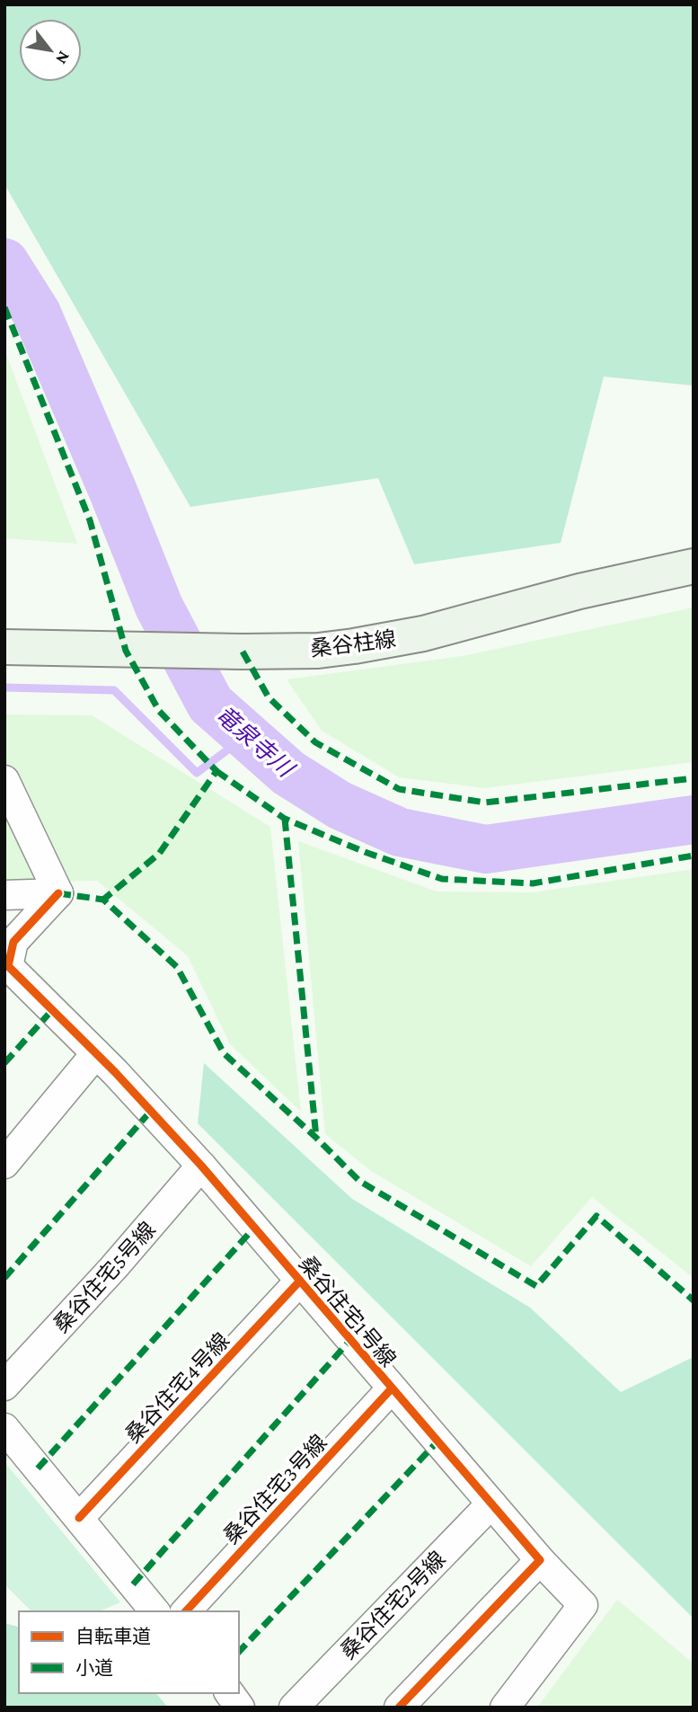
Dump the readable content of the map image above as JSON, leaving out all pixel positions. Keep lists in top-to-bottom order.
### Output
{
  "streets": {
    "main road": ["桑谷柱線"],
    "street": [
      "桑谷住宅5号線",
      "桑谷住宅1号線",
      "桑谷住宅4号線",
      "桑谷住宅3号線",
      "桑谷住宅2号線"
    ]
  },
  "crossings": [
    ["桑谷住宅5号線", "桑谷住宅1号線"],
    ["桑谷住宅1号線", "桑谷住宅4号線"],
    ["桑谷住宅1号線", "桑谷住宅3号線"],
    ["桑谷住宅1号線", "桑谷住宅2号線"]
  ],
  "water": ["竜泉寺川"],
  "legend": ["自転車道", "小道"],
  "north": "bottom right"
}
